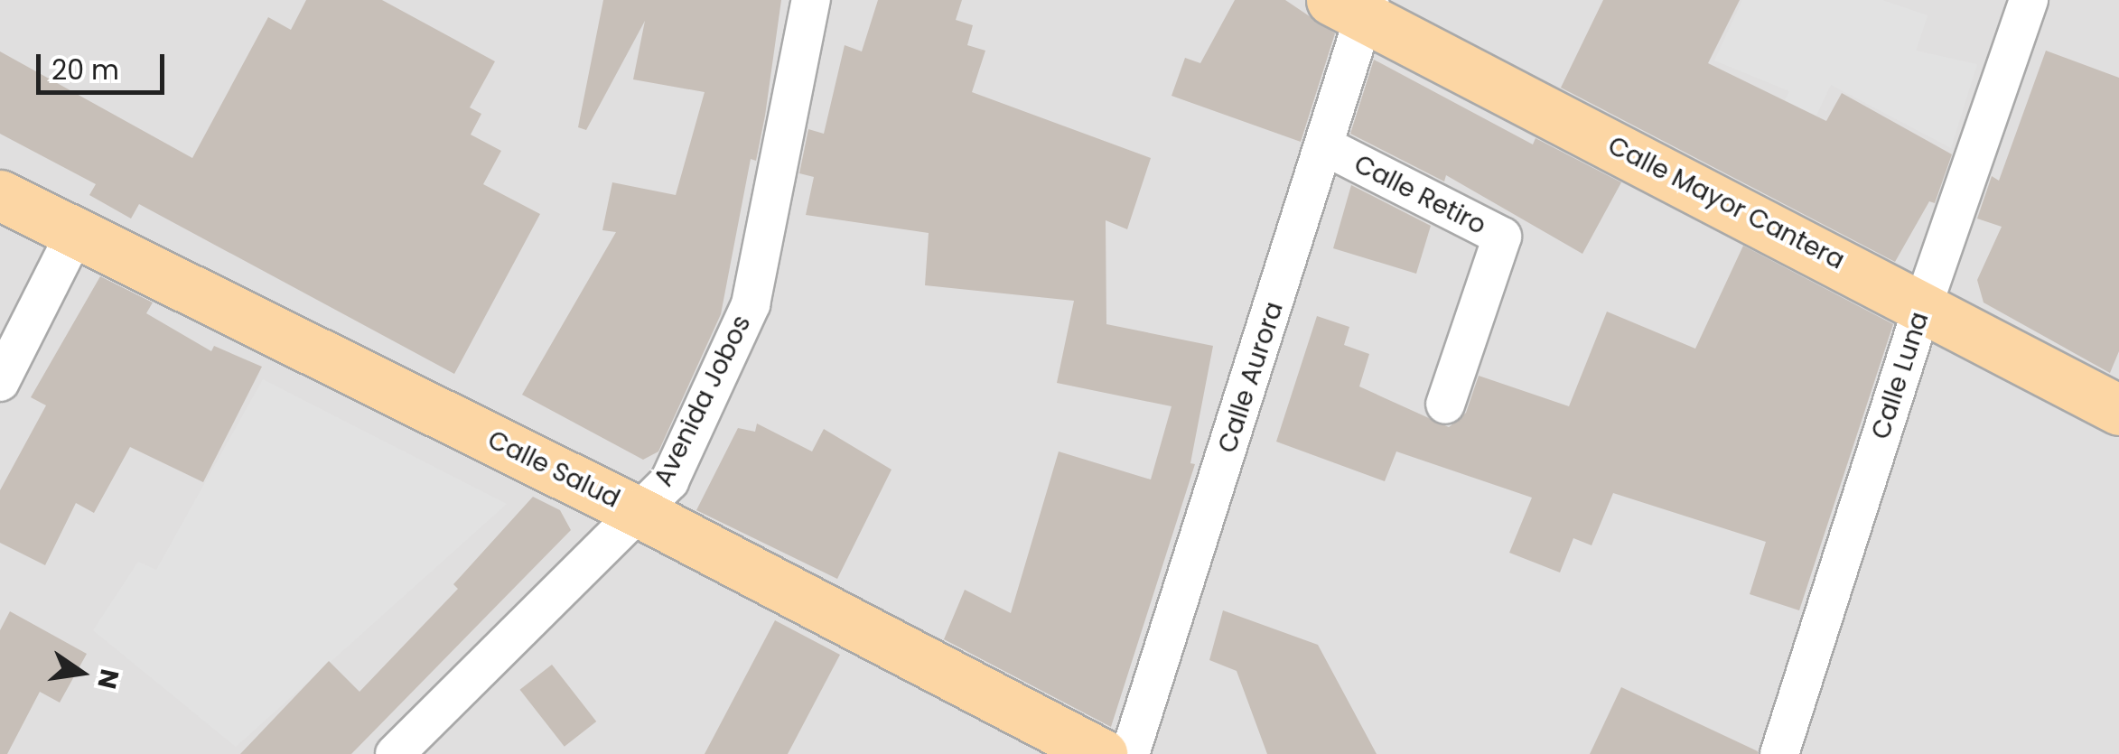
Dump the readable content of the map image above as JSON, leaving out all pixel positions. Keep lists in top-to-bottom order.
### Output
{
  "streets": {
    "main road": ["Calle Mayor Cantera", "Calle Salud"],
    "street": [
      "Calle Retiro",
      "Calle Luna",
      "Calle Aurora",
      "Avenida Jobos"
    ]
  },
  "crossings": [
    ["Calle Retiro", "Calle Aurora"],
    ["Calle Mayor Cantera", "Calle Luna"],
    ["Calle Mayor Cantera", "Calle Aurora"],
    ["Avenida Jobos", "Calle Salud"]
  ],
  "scale_bar": "20 m",
  "north": "right"
}
